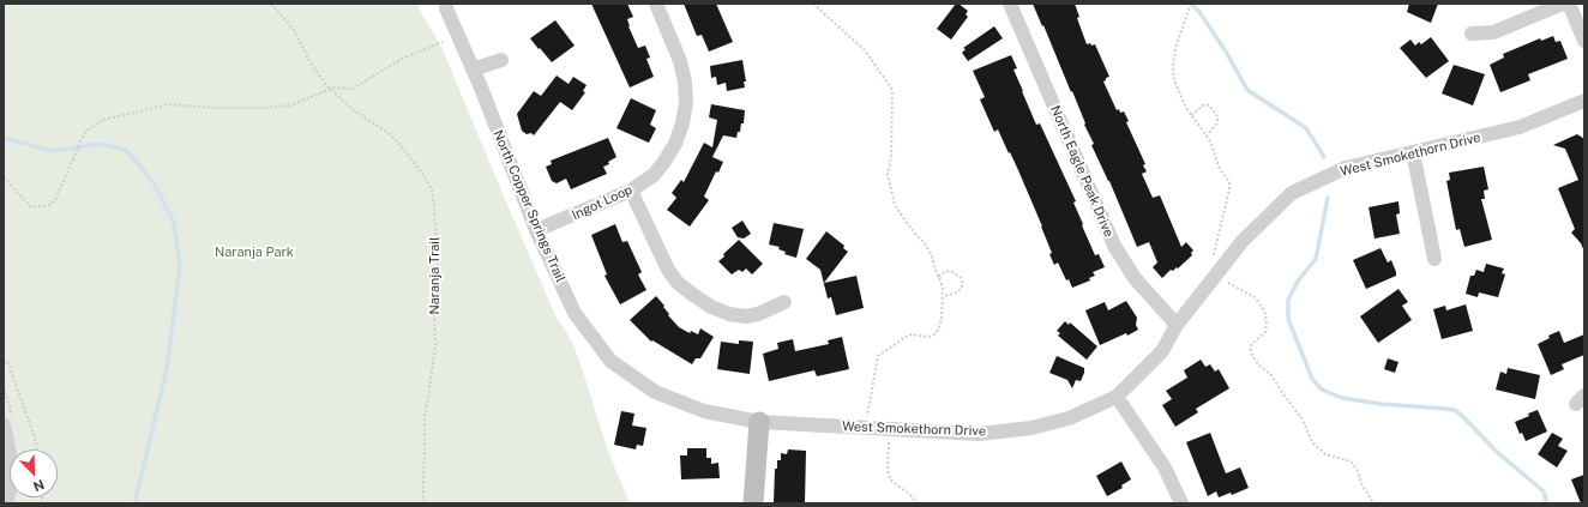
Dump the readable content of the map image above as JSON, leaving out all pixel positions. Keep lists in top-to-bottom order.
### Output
{
  "streets": {
    "street": [
      "West Smokethorn Drive",
      "North Eagle Peak Drive",
      "Ingot Loop",
      "North Copper Springs Trail"
    ],
    "path": ["Naranja Trail"]
  },
  "crossings": [
    ["West Smokethorn Drive", "North Eagle Peak Drive"],
    ["West Smokethorn Drive", "North Copper Springs Trail"],
    ["Ingot Loop", "North Copper Springs Trail"]
  ],
  "parks": ["Naranja Park"],
  "north": "bottom right"
}
